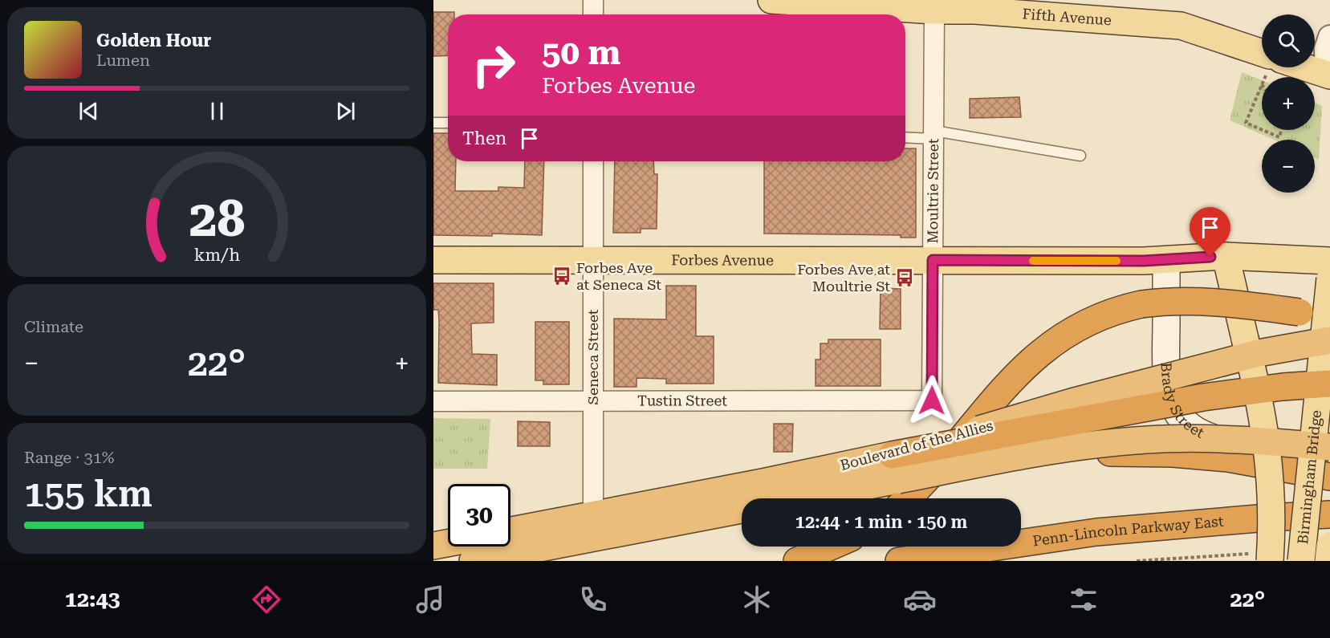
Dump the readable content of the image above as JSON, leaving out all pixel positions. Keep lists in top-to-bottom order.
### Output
{
  "streets": {
    "highway": ["Boulevard of the Allies", "Penn-Lincoln Parkway East"],
    "main road": [
      "Fifth Avenue",
      "Forbes Avenue",
      "Brady Street",
      "Birmingham Bridge"
    ],
    "street": ["Moultrie Street", "Seneca Street", "Tustin Street"]
  },
  "crossings": [
    ["Fifth Avenue", "Moultrie Street"],
    ["Moultrie Street", "Forbes Avenue"],
    ["Moultrie Street", "Tustin Street"],
    ["Forbes Avenue", "Seneca Street"],
    ["Forbes Avenue", "Brady Street"],
    ["Seneca Street", "Tustin Street"]
  ],
  "places": {
    "bus stop": ["Forbes Ave at Seneca St", "Forbes Ave at Moultrie St"]
  },
  "page": {
    "map_buttons": ["+", "−"],
    "turn": ["50 m", "Forbes Avenue"],
    "song": ["Golden Hour", "Lumen"],
    "then": "Then",
    "tile": [
      "Climate",
      ["Range · 31%", "155 km"]
    ],
    "heat": ["−", "22°", "+"],
    "limit": "30",
    "trip": "12:44 · 1 min · 150 m",
    "tabs": ["12:43", "22°"],
    "gauge": ["28", "km/h"]
  }
}
